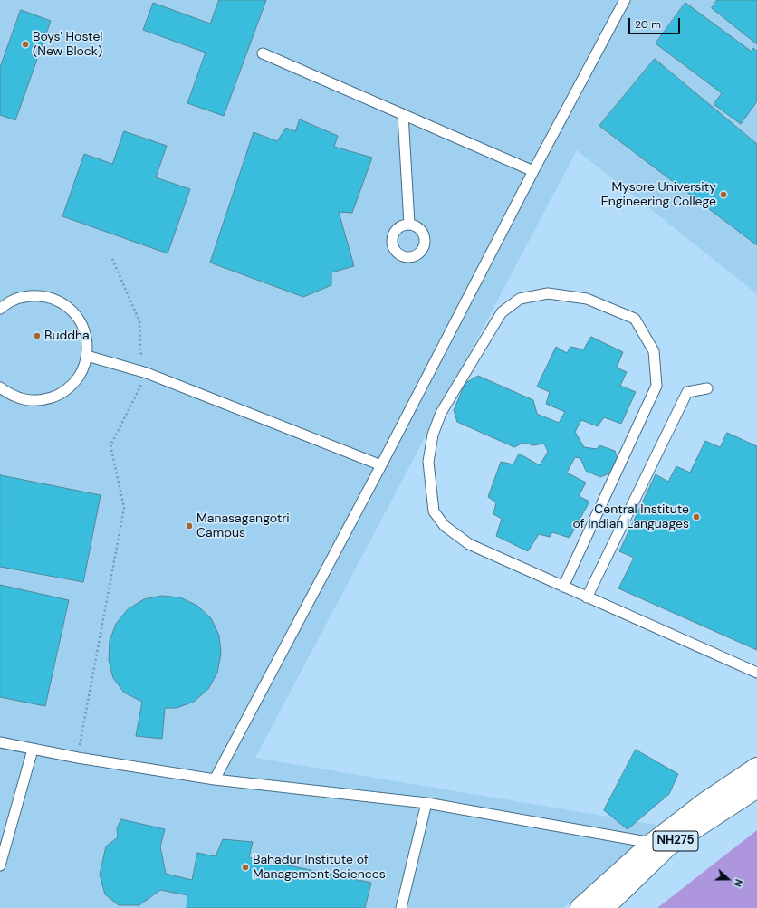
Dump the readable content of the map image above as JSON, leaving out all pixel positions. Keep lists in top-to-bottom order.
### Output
{
  "streets": {
    "main road": ["NH275"]
  },
  "places": [
    "Boys' Hostel (New Block)",
    "Mysore University Engineering College",
    "Buddha",
    "Central Institute of Indian Languages",
    "Manasagangotri Campus",
    "Bahadur Institute of Management Sciences"
  ],
  "scale_bar": "20 m",
  "north": "right"
}
